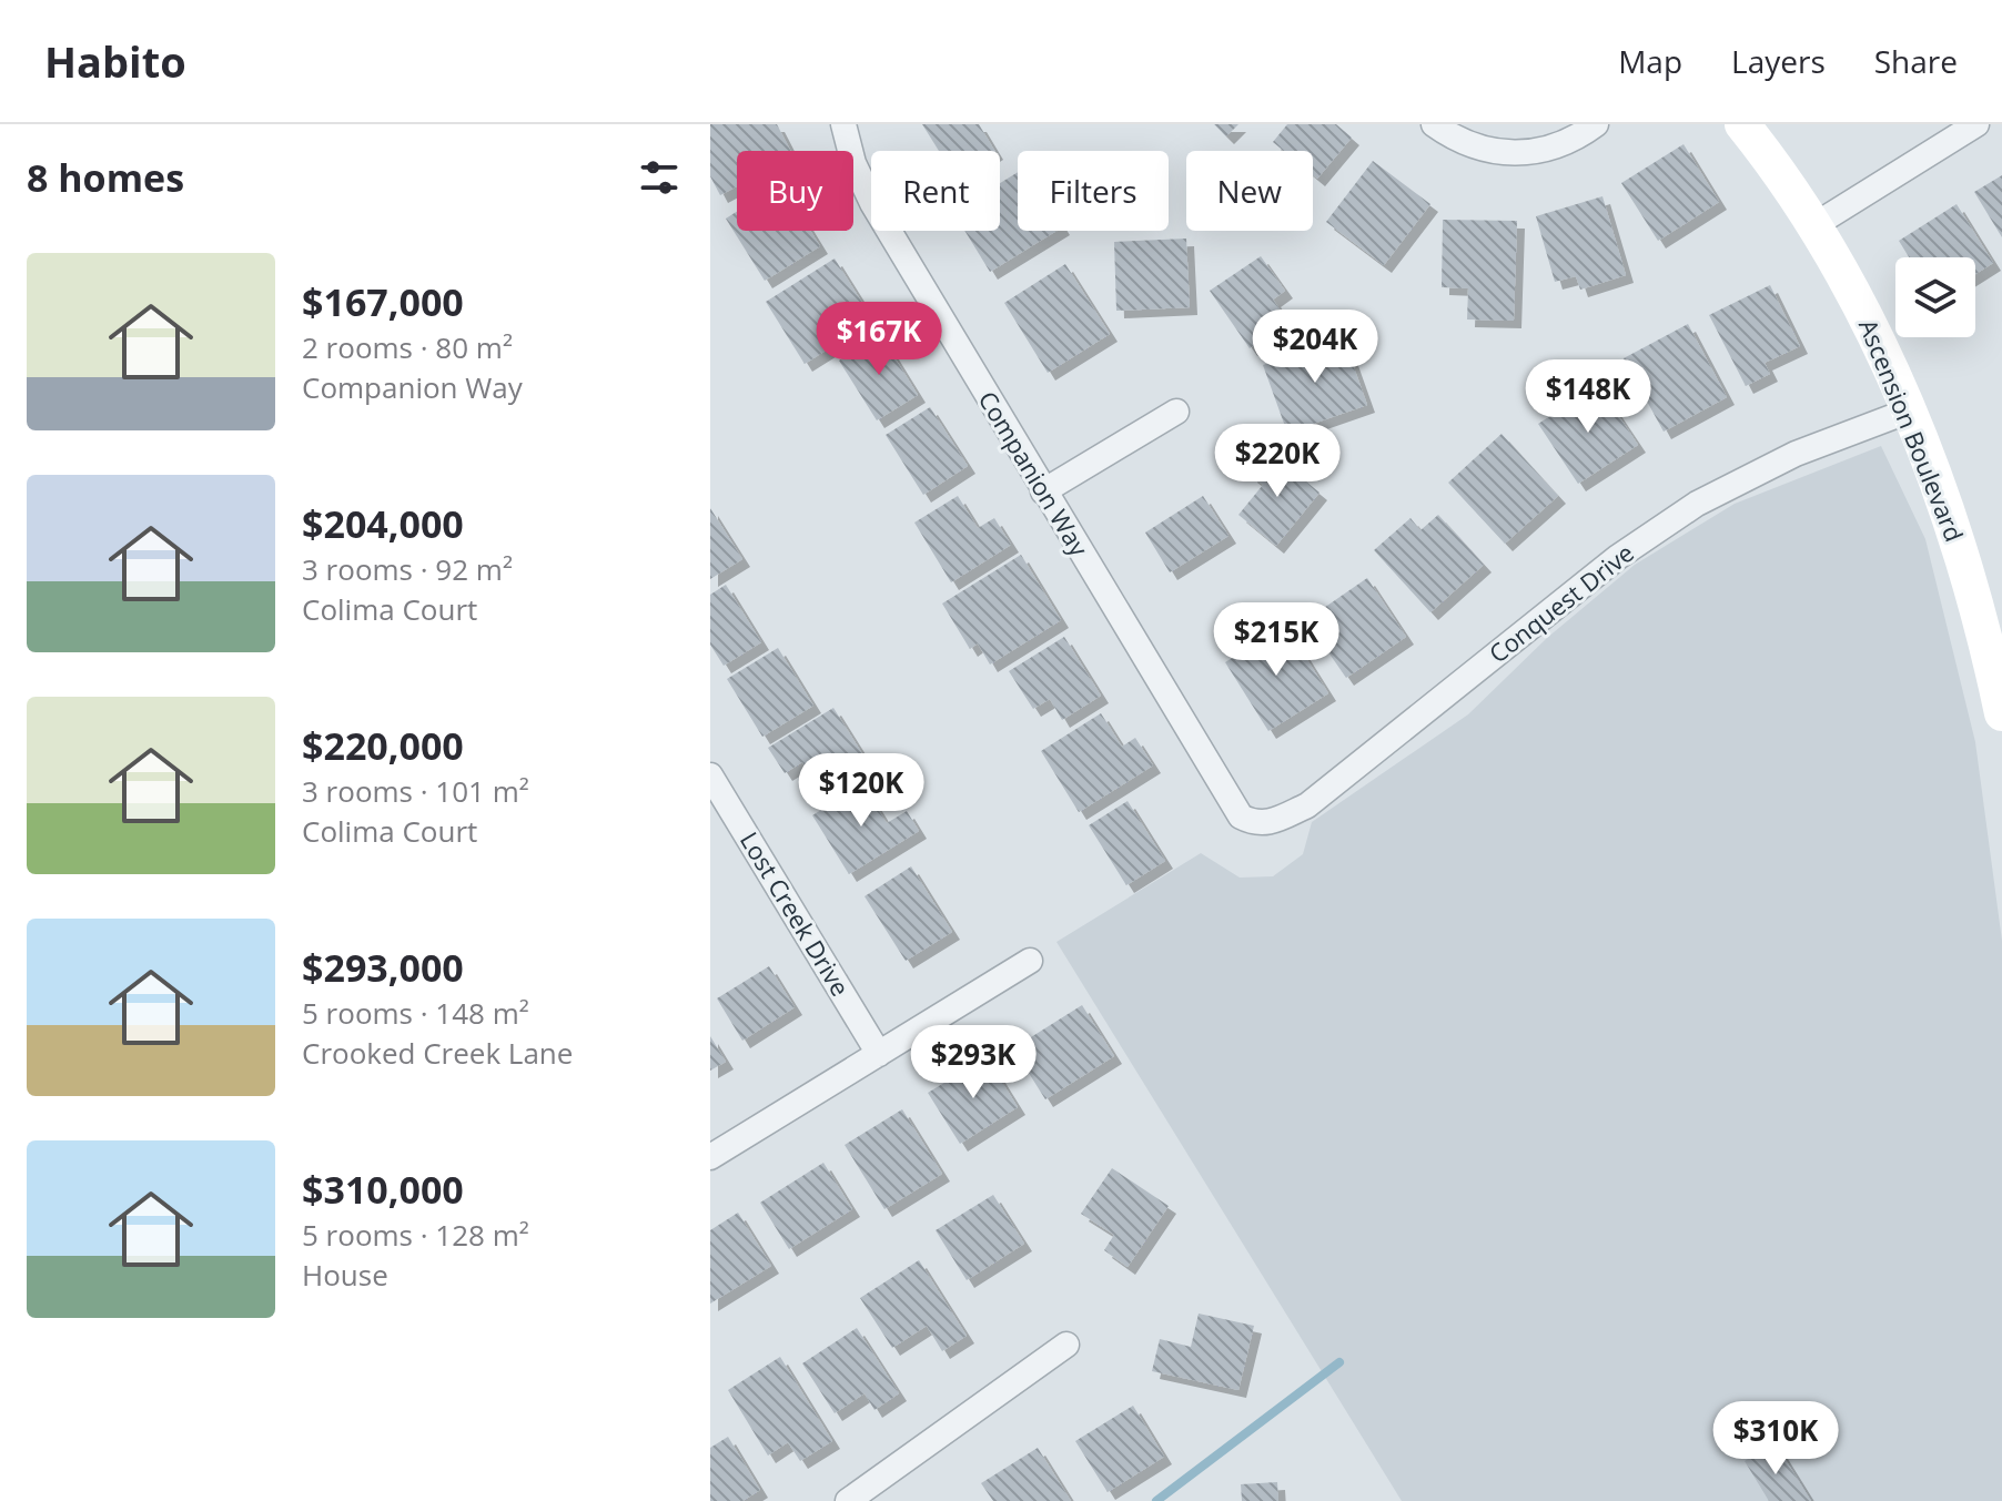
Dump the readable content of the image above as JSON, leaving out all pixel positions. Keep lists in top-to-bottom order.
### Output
{
  "streets": {
    "street": [
      "Ascension Boulevard",
      "Companion Way",
      "Conquest Drive",
      "Lost Creek Drive"
    ]
  },
  "crossings": [
    ["Ascension Boulevard", "Conquest Drive"],
    ["Companion Way", "Conquest Drive"]
  ],
  "page": {
    "header": "Habito",
    "nav": ["Map", "Layers", "Share"],
    "heading": "8 homes",
    "chip": [
      "Buy",
      "Rent",
      "Filters",
      "New"
    ],
    "list": [
      {
        "name": "$167,000",
        "note": "2 rooms · 80 m² · Companion Way"
      },
      {
        "name": "$204,000",
        "note": "3 rooms · 92 m² · Colima Court"
      },
      {
        "name": "$220,000",
        "note": "3 rooms · 101 m² · Colima Court"
      },
      {
        "name": "$293,000",
        "note": "5 rooms · 148 m² · Crooked Creek Lane"
      },
      {
        "name": "$310,000",
        "note": "5 rooms · 128 m² · House"
      }
    ],
    "price": [
      "$167K",
      "$204K",
      "$148K",
      "$220K",
      "$215K",
      "$120K",
      "$293K",
      "$310K"
    ]
  }
}
